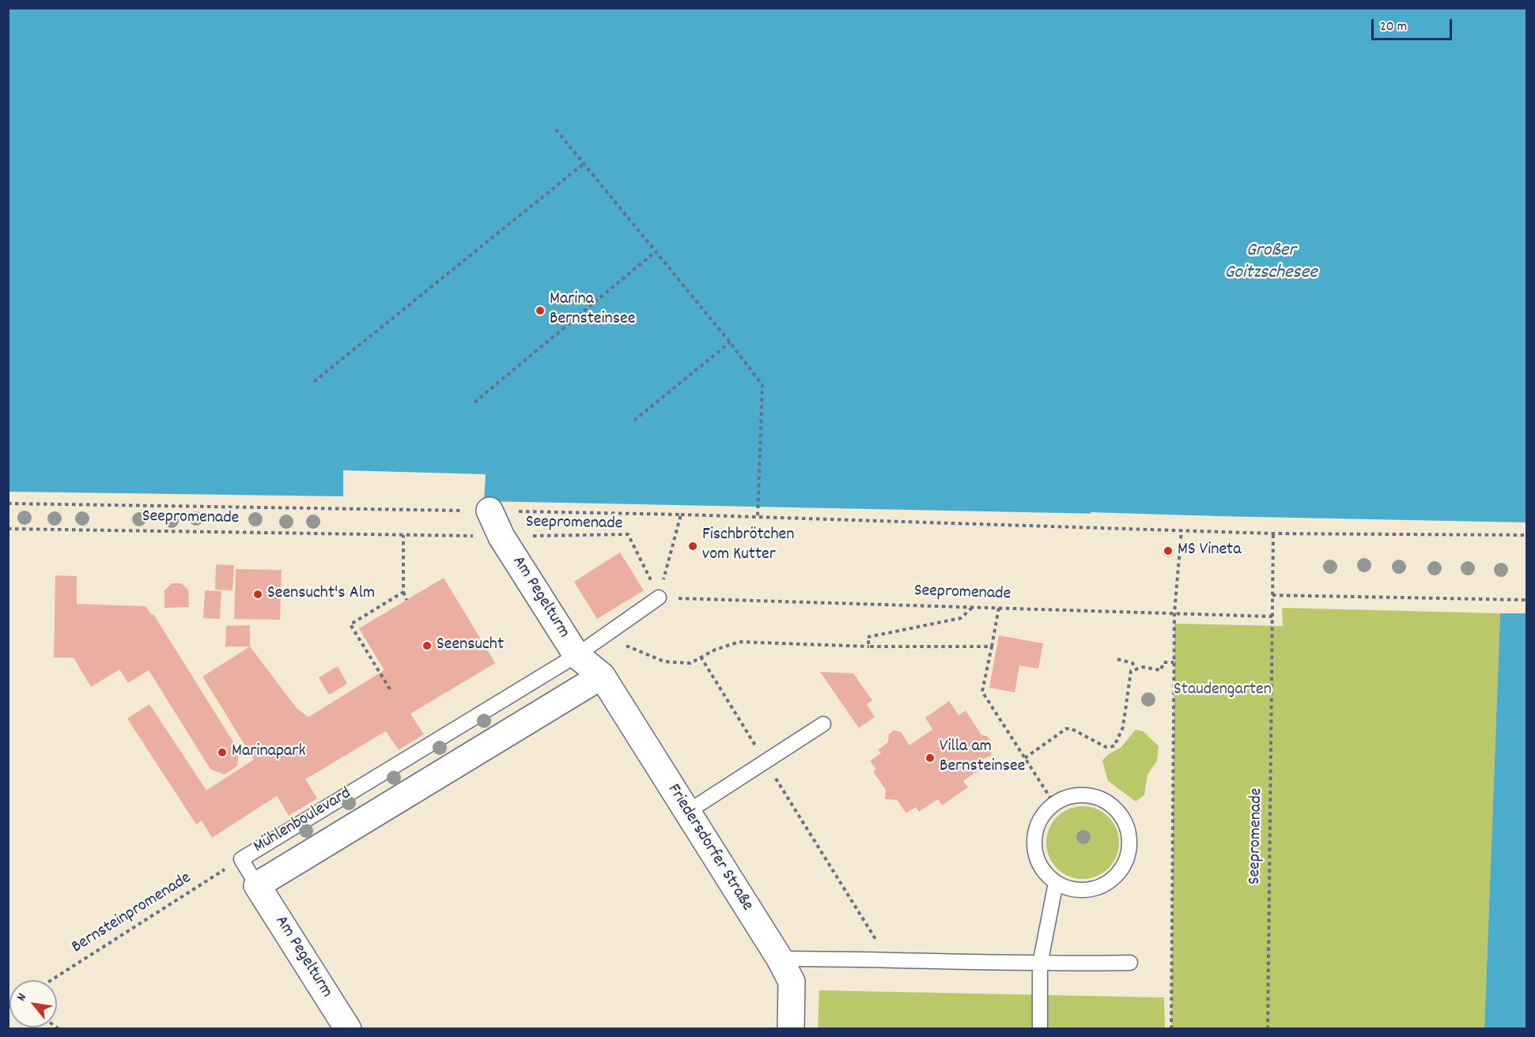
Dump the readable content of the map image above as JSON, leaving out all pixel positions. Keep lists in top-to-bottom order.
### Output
{
  "streets": {
    "street": ["Am Pegelturm", "Mühlenboulevard", "Friedersdorfer Straße"],
    "path": ["Seepromenade", "Bernsteinpromenade"]
  },
  "crossings": [
    ["Seepromenade", "Am Pegelturm"],
    ["Seepromenade", "Mühlenboulevard"],
    ["Am Pegelturm", "Mühlenboulevard"],
    ["Am Pegelturm", "Friedersdorfer Straße"],
    ["Mühlenboulevard", "Friedersdorfer Straße"],
    ["Mühlenboulevard", "Bernsteinpromenade"]
  ],
  "water": ["Großer Goitzschesee"],
  "parks": ["Staudengarten"],
  "places": [
    "Marina Bernsteinsee",
    "Fischbrötchen vom Kutter",
    "MS Vineta",
    "Seensucht's Alm",
    "Seensucht",
    "Marinapark",
    "Villa am Bernsteinsee"
  ],
  "scale_bar": "20 m",
  "north": "top left"
}
